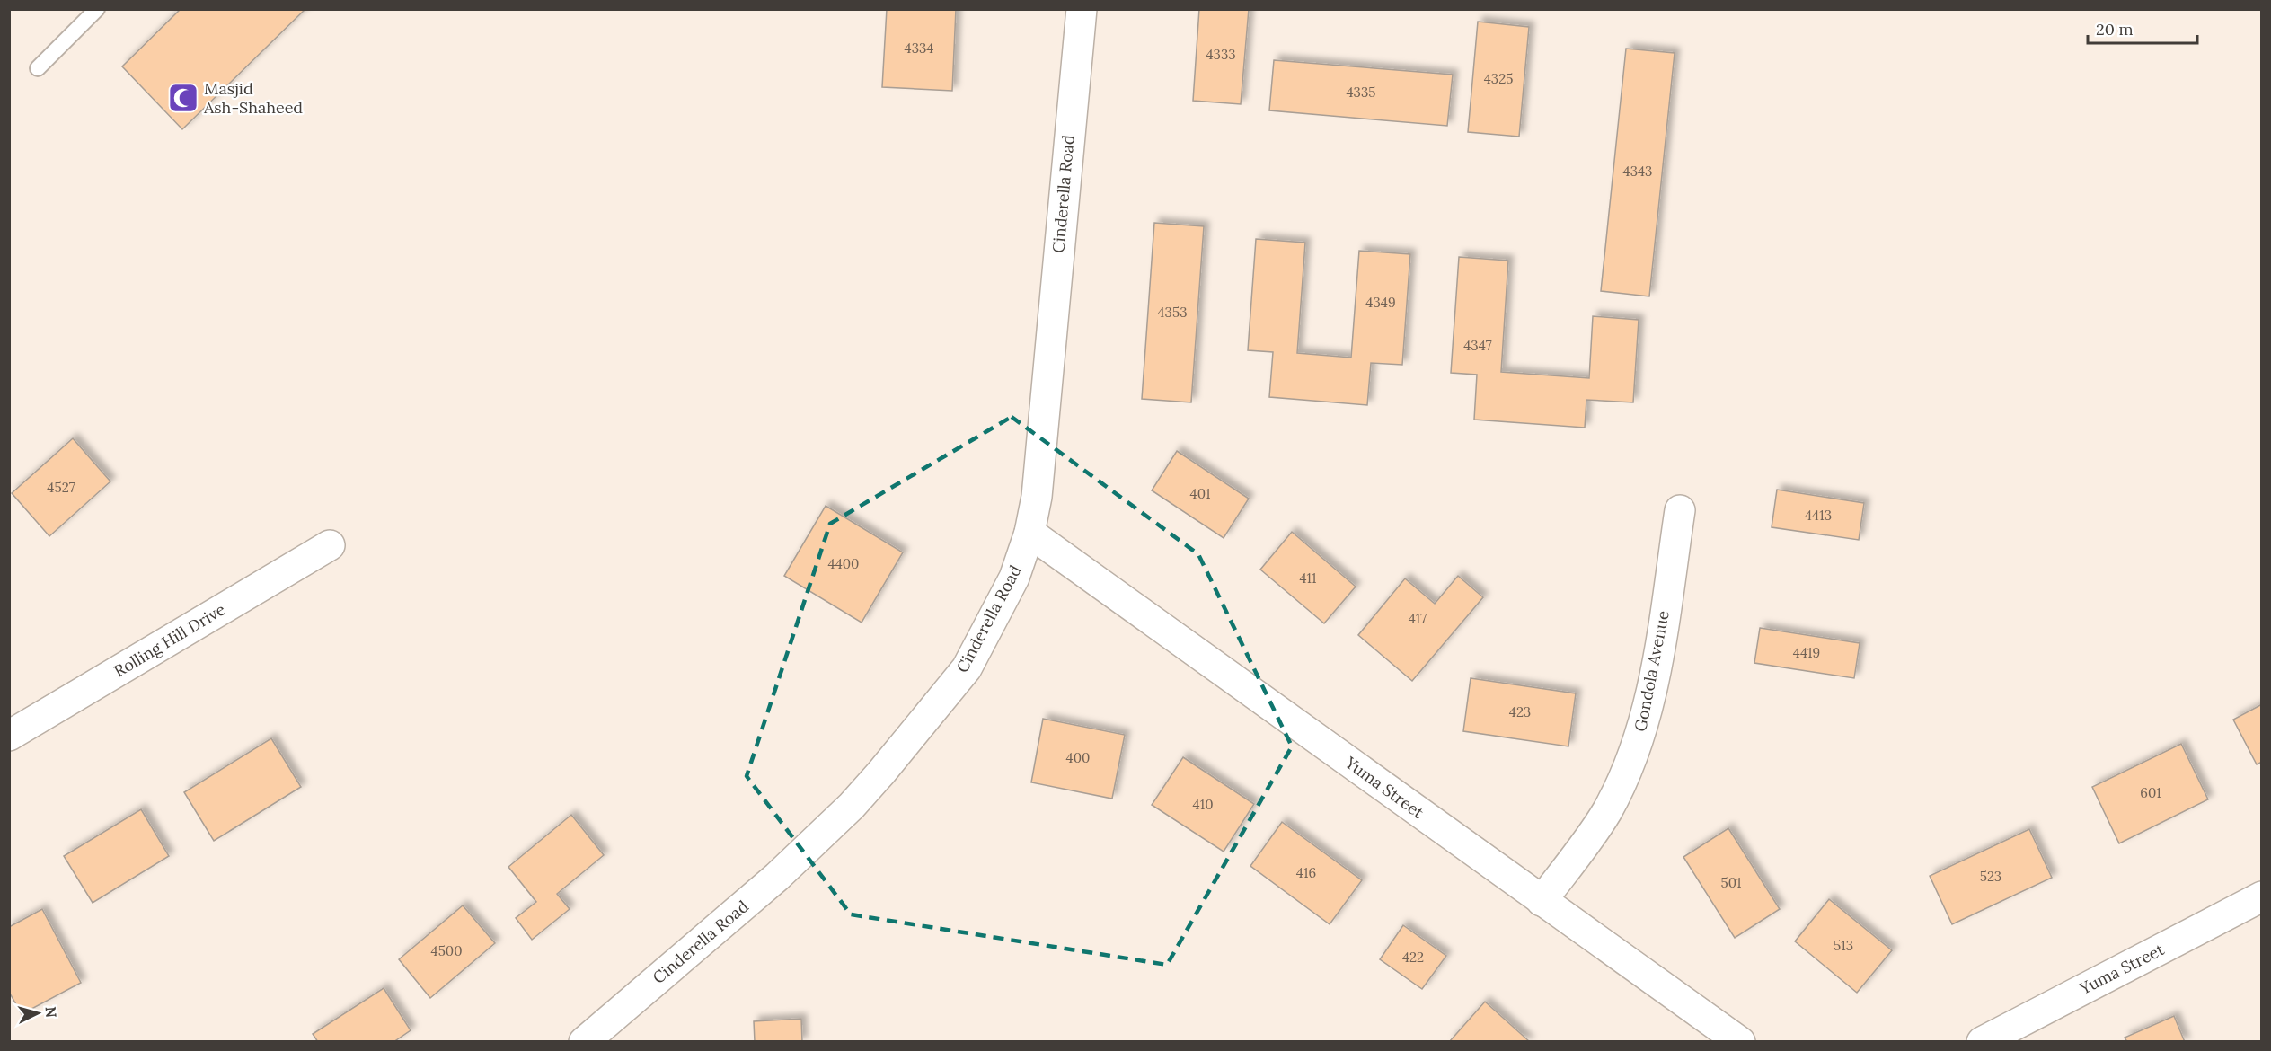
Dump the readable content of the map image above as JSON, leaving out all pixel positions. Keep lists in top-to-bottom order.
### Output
{
  "streets": {
    "street": [
      "Cinderella Road",
      "Rolling Hill Drive",
      "Gondola Avenue",
      "Yuma Street"
    ]
  },
  "crossings": [
    ["Cinderella Road", "Yuma Street"],
    ["Gondola Avenue", "Yuma Street"]
  ],
  "places": {
    "mosque": ["Masjid Ash-Shaheed"]
  },
  "house_numbers": [
    "4334",
    "4333",
    "4325",
    "4335",
    "4343",
    "4349",
    "4353",
    "4347",
    "4527",
    "401",
    "4413",
    "4400",
    "411",
    "417",
    "4419",
    "423",
    "400",
    "601",
    "410",
    "416",
    "523",
    "501",
    "513",
    "4500",
    "422"
  ],
  "scale_bar": "20 m",
  "north": "right"
}
